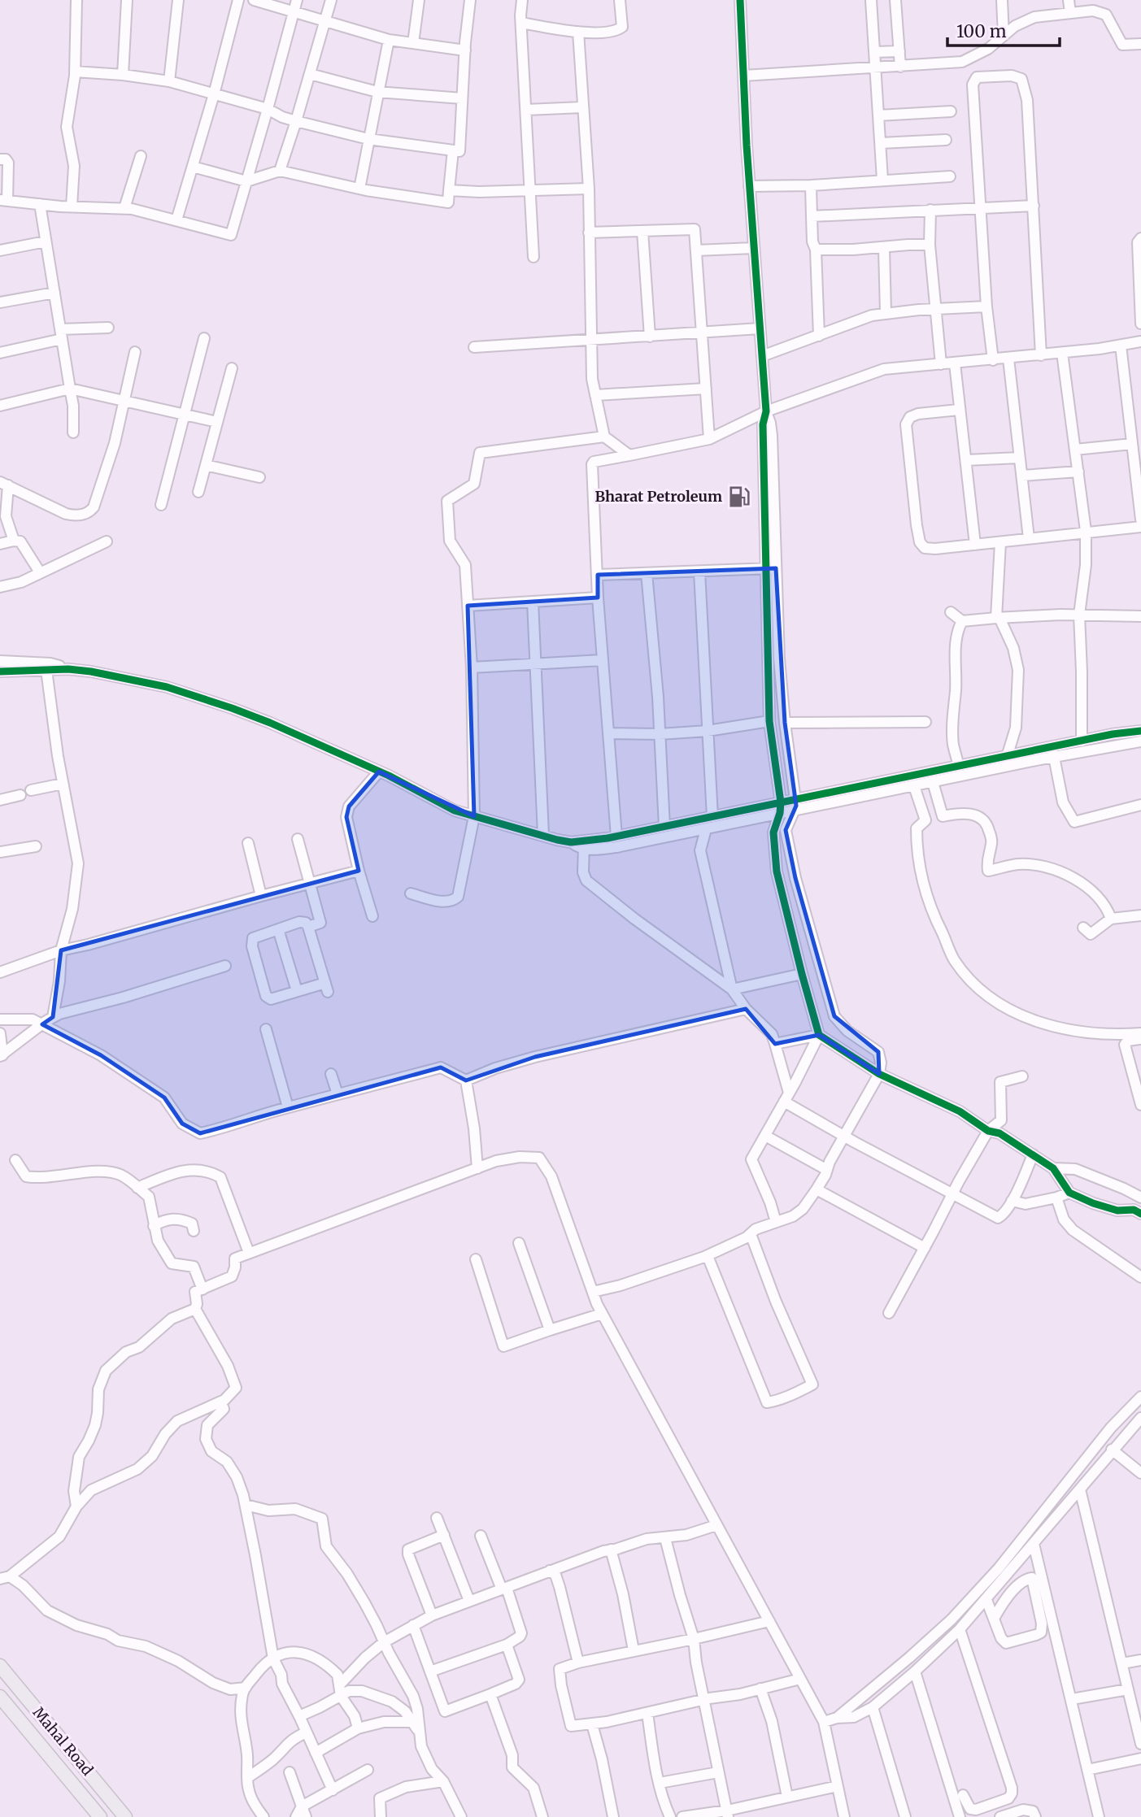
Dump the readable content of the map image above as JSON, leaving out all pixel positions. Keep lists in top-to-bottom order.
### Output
{
  "streets": {
    "main road": ["Mahal Road"]
  },
  "places": {
    "fuel station": ["Bharat Petroleum"]
  },
  "scale_bar": "100 m"
}
